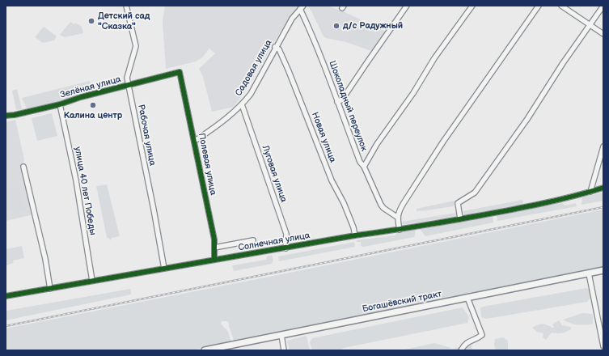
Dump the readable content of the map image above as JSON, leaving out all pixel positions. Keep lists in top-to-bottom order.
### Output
{
  "streets": {
    "main road": ["Богашёвский тракт"],
    "street": [
      "Садовая улица",
      "Зелёная улица",
      "Шоколадный переулок",
      "Рабочая улица",
      "Новая улица",
      "Полевая улица",
      "Луговая улица",
      "улица 40 лет Победы",
      "Солнечная улица"
    ]
  },
  "crossings": [
    ["Садовая улица", "Шоколадный переулок"],
    ["Садовая улица", "Новая улица"],
    ["Садовая улица", "Полевая улица"],
    ["Садовая улица", "Луговая улица"],
    ["Зелёная улица", "Рабочая улица"],
    ["Зелёная улица", "Полевая улица"],
    ["Зелёная улица", "улица 40 лет Победы"],
    ["Рабочая улица", "Солнечная улица"],
    ["Новая улица", "Солнечная улица"],
    ["Полевая улица", "Солнечная улица"],
    ["Луговая улица", "Солнечная улица"],
    ["улица 40 лет Победы", "Солнечная улица"]
  ],
  "places": ["Детский сад \"Сказка\"", "д/с Радужный", "Калина центр"]
}
